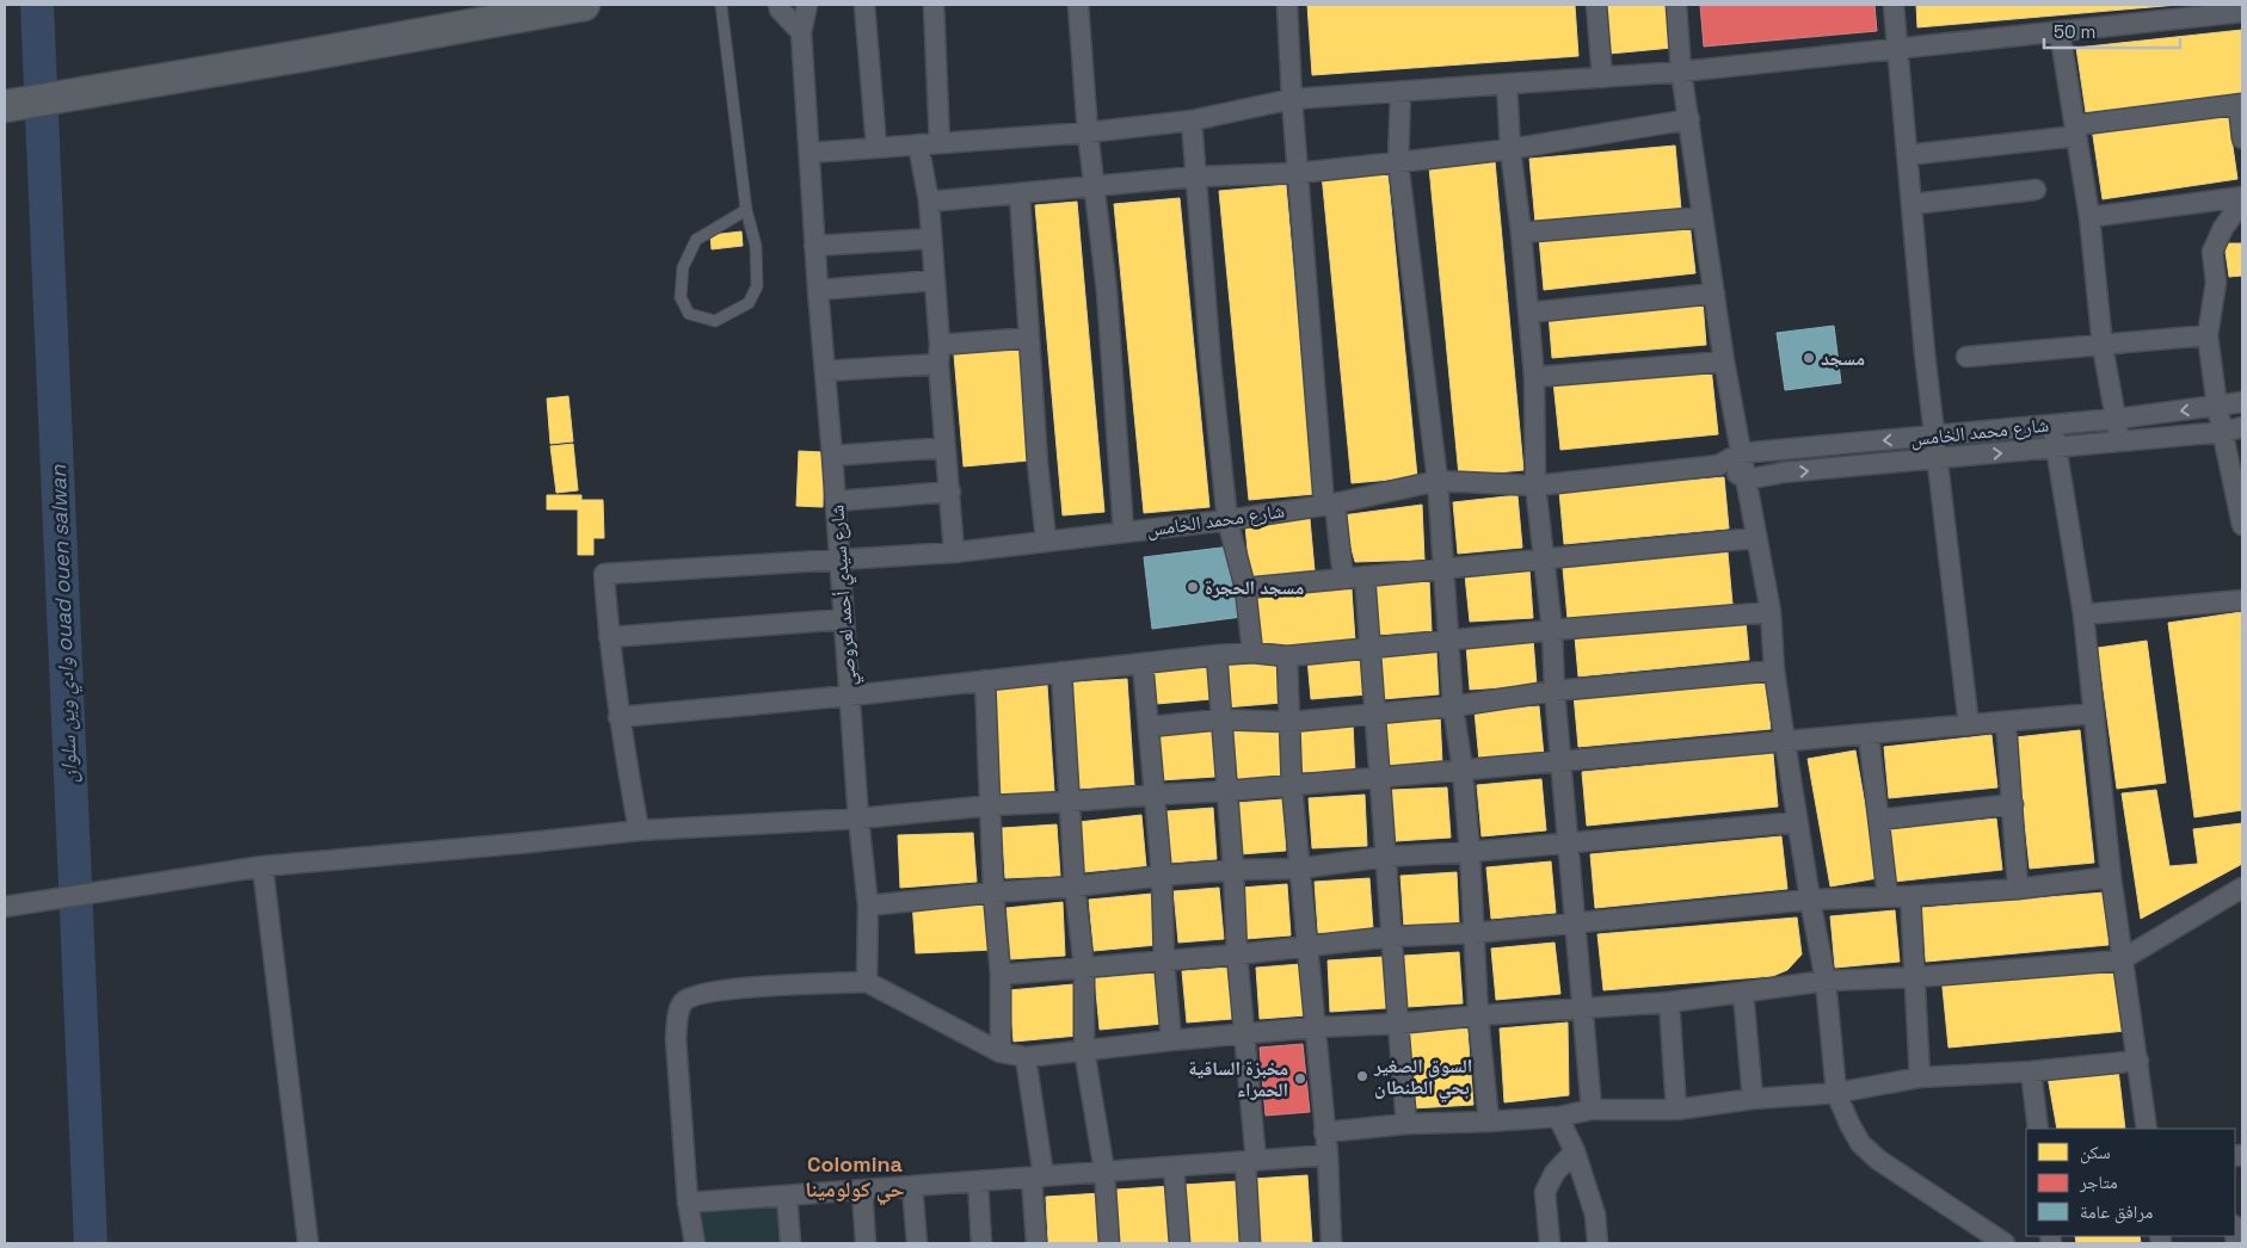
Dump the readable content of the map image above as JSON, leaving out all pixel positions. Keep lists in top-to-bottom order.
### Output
{
  "streets": {
    "street": ["شارع محمد الخامس", "شارع سيدي أحمد لعروصي"]
  },
  "crossings": [
    ["شارع محمد الخامس", "شارع سيدي أحمد لعروصي"]
  ],
  "districts": ["Colomina حي كولومينا"],
  "water": ["وادي وين سلوان ouad ouen salwan"],
  "places": [
    "مسجد",
    "مسجد الحجرة",
    "السوق الصغير بحي الطنطان",
    "مخبزة الساقية الحمراء"
  ],
  "legend": ["سكن", "متاجر", "مرافق عامة"],
  "scale_bar": "50 m"
}
